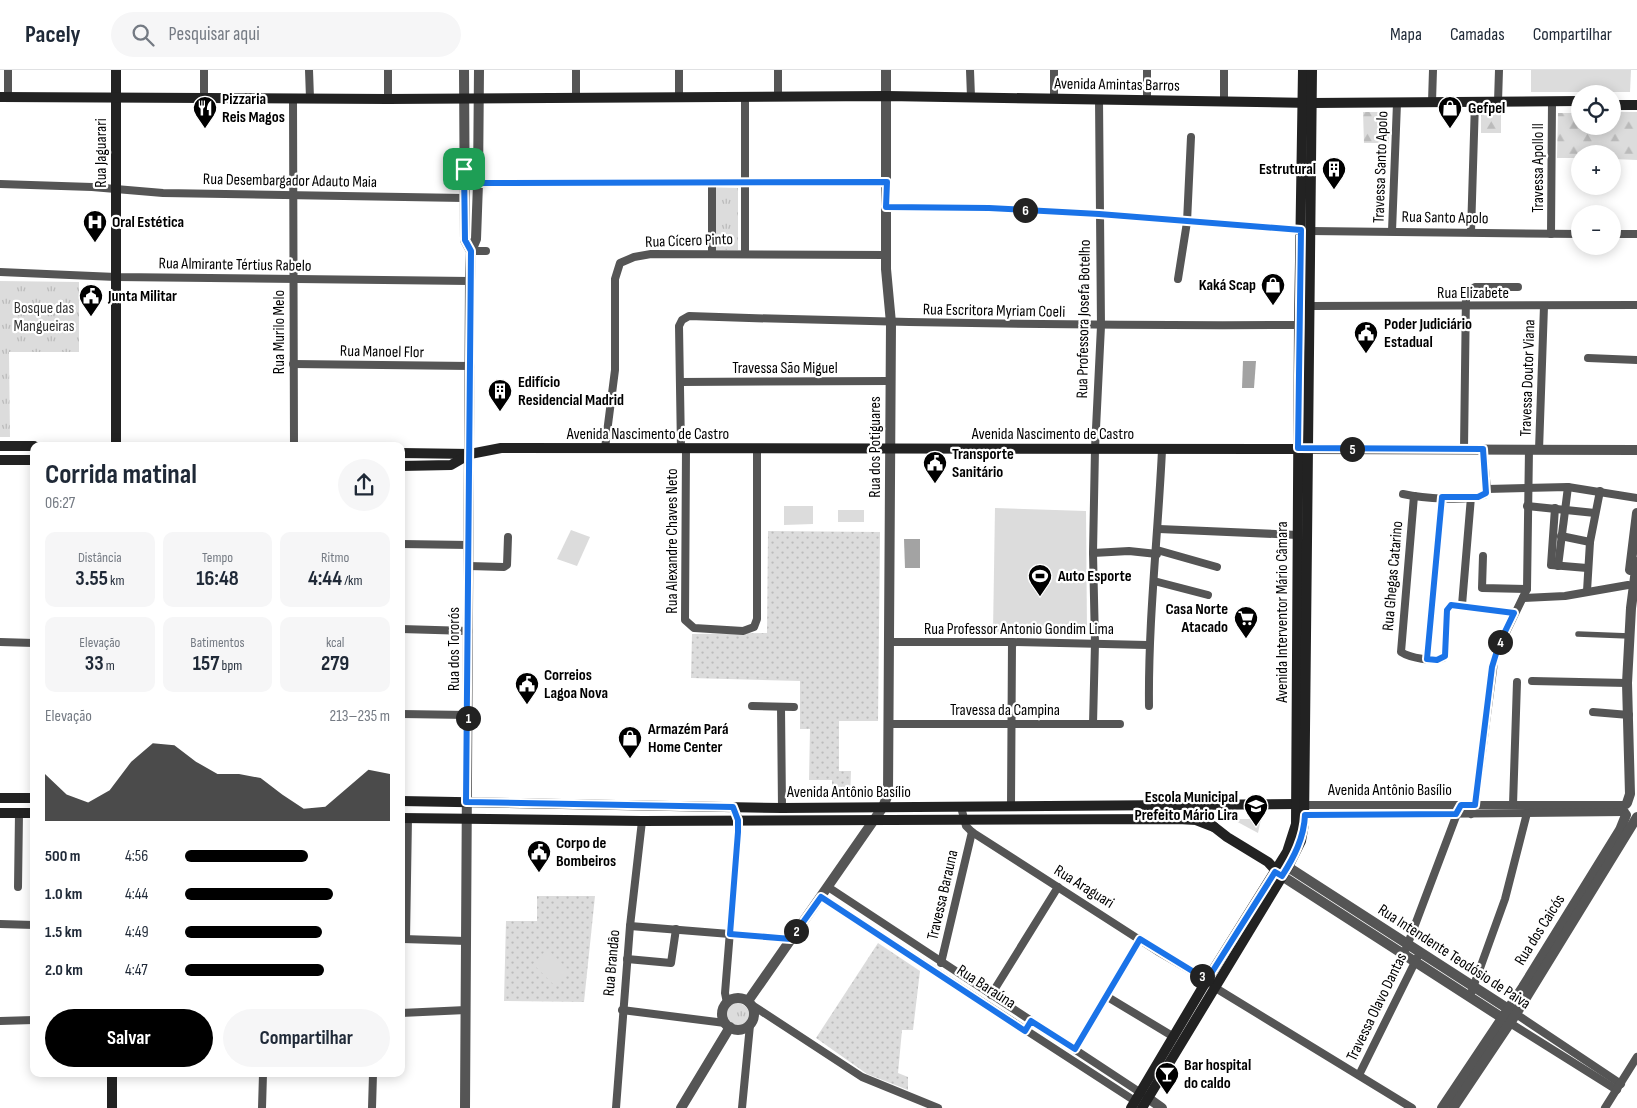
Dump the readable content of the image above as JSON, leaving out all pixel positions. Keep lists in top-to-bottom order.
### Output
{
  "streets": {
    "main road": [
      "Avenida Amintas Barros",
      "Rua Jaguarari",
      "Avenida Nascimento de Castro",
      "Avenida Interventor Mário Câmara",
      "Avenida Antônio Basílio",
      "Rua Intendente Teodósio de Paiva"
    ],
    "street": [
      "Travessa Santo Apolo",
      "Travessa Apollo ll",
      "Rua Desembargador Adauto Maia",
      "Rua Santo Apolo",
      "Rua Cícero Pinto",
      "Rua Almirante Tértius Rabelo",
      "Rua Elizabete",
      "Rua Escritora Myriam Coeli",
      "Rua Professora Josefa Botelho",
      "Rua Murilo Melo",
      "Rua Manoel Flor",
      "Travessa São Miguel",
      "Travessa Doutor Viana",
      "Rua dos Potiguares",
      "Rua Alexandre Chaves Neto",
      "Rua Ghegas Catarino",
      "Rua Professor Antonio Gondim Lima",
      "Rua dos Tororós",
      "Travessa da Campina",
      "Rua Araguari",
      "Travessa Barauna",
      "Rua dos Caicós",
      "Rua Brandâo",
      "Rua Baraúna",
      "Travessa Olavo Dantas"
    ]
  },
  "crossings": [
    ["Avenida Amintas Barros", "Rua Jaguarari"],
    ["Avenida Amintas Barros", "Travessa Santo Apolo"],
    ["Avenida Amintas Barros", "Travessa Apollo ll"],
    ["Avenida Amintas Barros", "Rua Professora Josefa Botelho"],
    ["Avenida Amintas Barros", "Rua Murilo Melo"],
    ["Avenida Amintas Barros", "Rua dos Potiguares"],
    ["Avenida Amintas Barros", "Avenida Interventor Mário Câmara"],
    ["Avenida Amintas Barros", "Rua dos Tororós"],
    ["Rua Jaguarari", "Rua Desembargador Adauto Maia"],
    ["Rua Jaguarari", "Rua Almirante Tértius Rabelo"],
    ["Travessa Santo Apolo", "Rua Santo Apolo"],
    ["Travessa Apollo ll", "Rua Santo Apolo"],
    ["Rua Desembargador Adauto Maia", "Rua Murilo Melo"],
    ["Rua Desembargador Adauto Maia", "Rua dos Tororós"],
    ["Rua Santo Apolo", "Rua Professora Josefa Botelho"],
    ["Rua Santo Apolo", "Rua dos Potiguares"],
    ["Rua Santo Apolo", "Avenida Interventor Mário Câmara"],
    ["Rua Cícero Pinto", "Avenida Nascimento de Castro"],
    ["Rua Cícero Pinto", "Rua dos Potiguares"],
    ["Rua Almirante Tértius Rabelo", "Rua Murilo Melo"],
    ["Rua Almirante Tértius Rabelo", "Rua dos Tororós"],
    ["Rua Elizabete", "Travessa Doutor Viana"],
    ["Rua Elizabete", "Avenida Interventor Mário Câmara"],
    ["Rua Escritora Myriam Coeli", "Rua Professora Josefa Botelho"],
    ["Rua Escritora Myriam Coeli", "Rua dos Potiguares"],
    ["Rua Escritora Myriam Coeli", "Rua Alexandre Chaves Neto"],
    ["Rua Escritora Myriam Coeli", "Avenida Interventor Mário Câmara"],
    ["Rua Professora Josefa Botelho", "Avenida Nascimento de Castro"],
    ["Rua Professora Josefa Botelho", "Rua Professor Antonio Gondim Lima"],
    ["Rua Professora Josefa Botelho", "Travessa da Campina"],
    ["Rua Murilo Melo", "Rua Manoel Flor"],
    ["Rua Manoel Flor", "Rua dos Tororós"],
    ["Travessa São Miguel", "Rua dos Potiguares"],
    ["Travessa São Miguel", "Rua Alexandre Chaves Neto"],
    ["Travessa Doutor Viana", "Avenida Nascimento de Castro"],
    ["Avenida Nascimento de Castro", "Rua dos Potiguares"],
    ["Avenida Nascimento de Castro", "Rua Alexandre Chaves Neto"],
    ["Avenida Nascimento de Castro", "Avenida Interventor Mário Câmara"],
    ["Avenida Nascimento de Castro", "Rua dos Tororós"],
    ["Rua dos Potiguares", "Rua Professor Antonio Gondim Lima"],
    ["Rua dos Potiguares", "Travessa da Campina"],
    ["Rua dos Potiguares", "Avenida Antônio Basílio"],
    ["Avenida Interventor Mário Câmara", "Avenida Antônio Basílio"],
    ["Avenida Interventor Mário Câmara", "Rua Araguari"],
    ["Avenida Interventor Mário Câmara", "Rua Intendente Teodósio de Paiva"],
    ["Avenida Interventor Mário Câmara", "Rua Baraúna"],
    ["Rua dos Tororós", "Avenida Antônio Basílio"],
    ["Avenida Antônio Basílio", "Rua Araguari"],
    ["Avenida Antônio Basílio", "Rua dos Caicós"],
    ["Avenida Antônio Basílio", "Rua Intendente Teodósio de Paiva"],
    ["Avenida Antônio Basílio", "Rua Brandâo"],
    ["Rua Araguari", "Travessa Barauna"],
    ["Rua Araguari", "Travessa Olavo Dantas"],
    ["Travessa Barauna", "Rua Baraúna"],
    ["Rua dos Caicós", "Rua Intendente Teodósio de Paiva"],
    ["Rua Intendente Teodósio de Paiva", "Travessa Olavo Dantas"]
  ],
  "parks": ["Bosque das Mangueiras"],
  "places": {
    "restaurant": ["Pizzaria Reis Magos"],
    "shop": ["Gefpel", "Kaká Scap", "Armazém Pará Home Center"],
    "building": ["Estrutural", "Edifício Residencial Madrid"],
    "hospital": ["Oral Estética"],
    "public building": [
      "Junta Militar",
      "Poder Judiciário Estadual",
      "Transporte Sanitário",
      "Correios Lagoa Nova",
      "Corpo de Bombeiros"
    ],
    "sports": ["Auto Esporte"],
    "supermarket": ["Casa Norte Atacado"],
    "school or university": ["Escola Municipal Prefeito Mário Lira"],
    "bar": ["Bar hospital do caldo"]
  },
  "page": {
    "header": "Pacely",
    "search": "Pesquisar aqui",
    "nav": ["Mapa", "Camadas", "Compartilhar"],
    "map_buttons": ["+", "−"],
    "pins": [
      "6",
      "5",
      "4",
      "1",
      "2",
      "3"
    ],
    "heading": ["Corrida matinal", "06:27"],
    "stats": [
      ["Distância", "3.55 km"],
      ["Tempo", "16:48"],
      ["Ritmo", "4:44 /km"],
      ["Elevação", "33 m"],
      ["Batimentos", "157 bpm"],
      ["kcal", "279"]
    ],
    "chart": ["Elevação", "213–235 m"],
    "list": [
      {
        "name": "500 m",
        "note": "4:56"
      },
      {
        "name": "1.0 km",
        "note": "4:44"
      },
      {
        "name": "1.5 km",
        "note": "4:49"
      },
      {
        "name": "2.0 km",
        "note": "4:47"
      }
    ],
    "buttons": ["Salvar", "Compartilhar"]
  }
}
